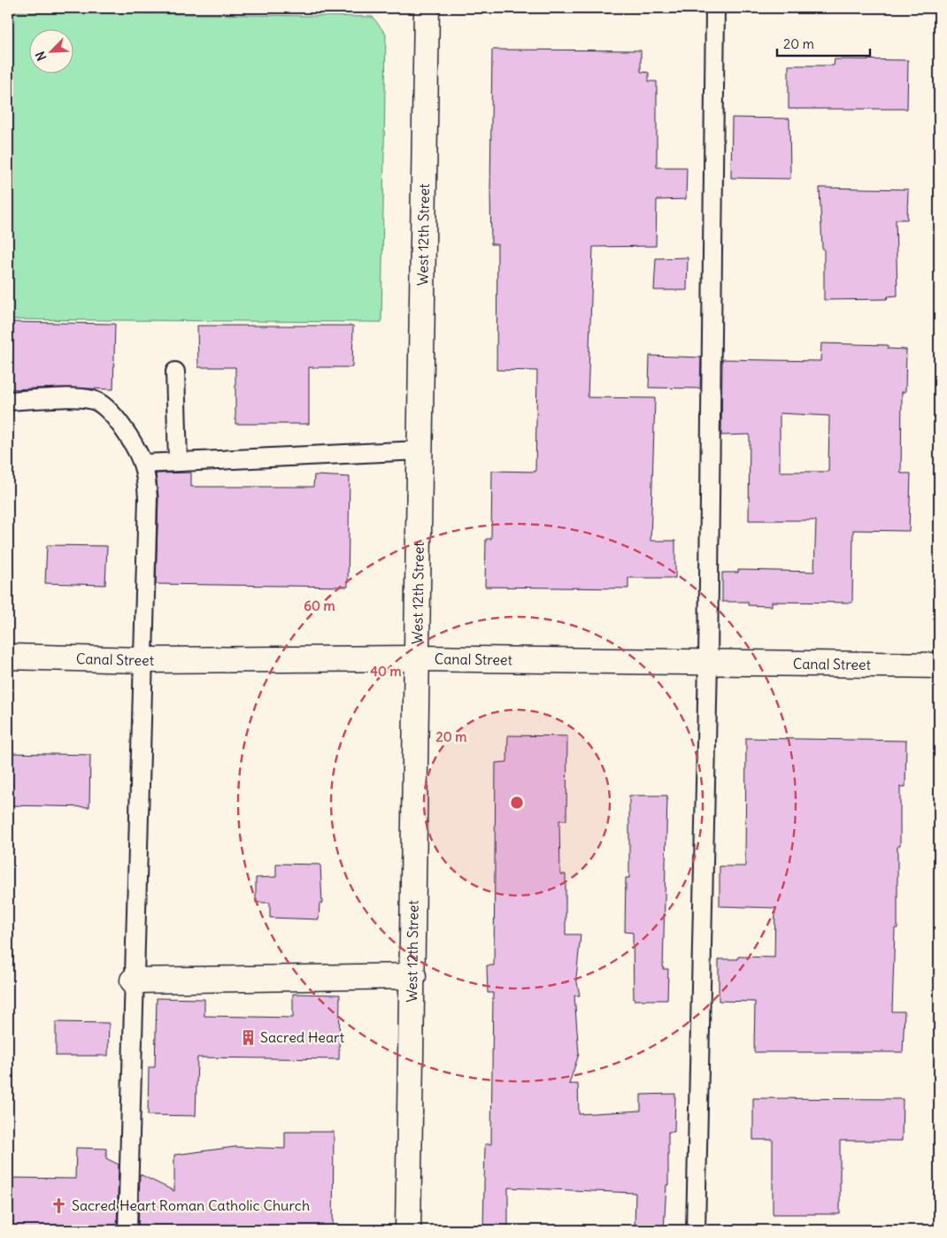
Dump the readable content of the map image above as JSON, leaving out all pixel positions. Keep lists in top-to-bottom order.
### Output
{
  "streets": {
    "street": ["West 12th Street", "Canal Street"]
  },
  "crossings": [
    ["West 12th Street", "Canal Street"]
  ],
  "places": {
    "building": ["Sacred Heart"],
    "church": ["Sacred Heart Roman Catholic Church"]
  },
  "scale_bar": "20 m",
  "north": "bottom left",
  "rings": ["60 m", "40 m", "20 m"]
}
